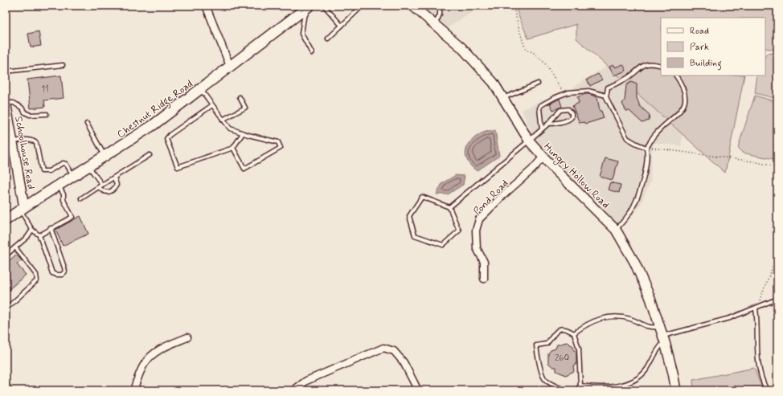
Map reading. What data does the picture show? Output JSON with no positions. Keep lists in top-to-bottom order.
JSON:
{
  "streets": {
    "main road": ["Chestnut Ridge Road"],
    "street": ["Schoolhouse Road", "Hungry Hollow Road", "Pond Road"]
  },
  "crossings": [
    ["Chestnut Ridge Road", "Schoolhouse Road"],
    ["Hungry Hollow Road", "Pond Road"]
  ],
  "house_numbers": ["11", "260"],
  "legend": ["Road", "Park", "Building"]
}
